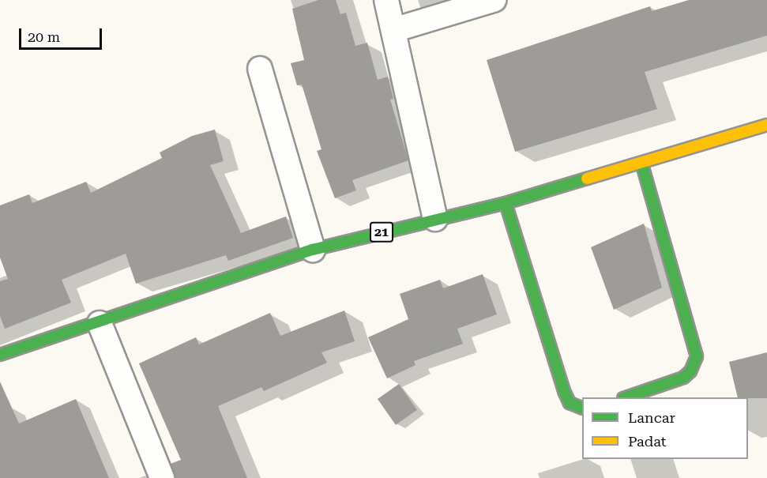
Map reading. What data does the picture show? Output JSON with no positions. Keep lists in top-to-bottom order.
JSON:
{
  "streets": {
    "main road": ["21"]
  },
  "legend": ["Lancar", "Padat"],
  "scale_bar": "20 m"
}
